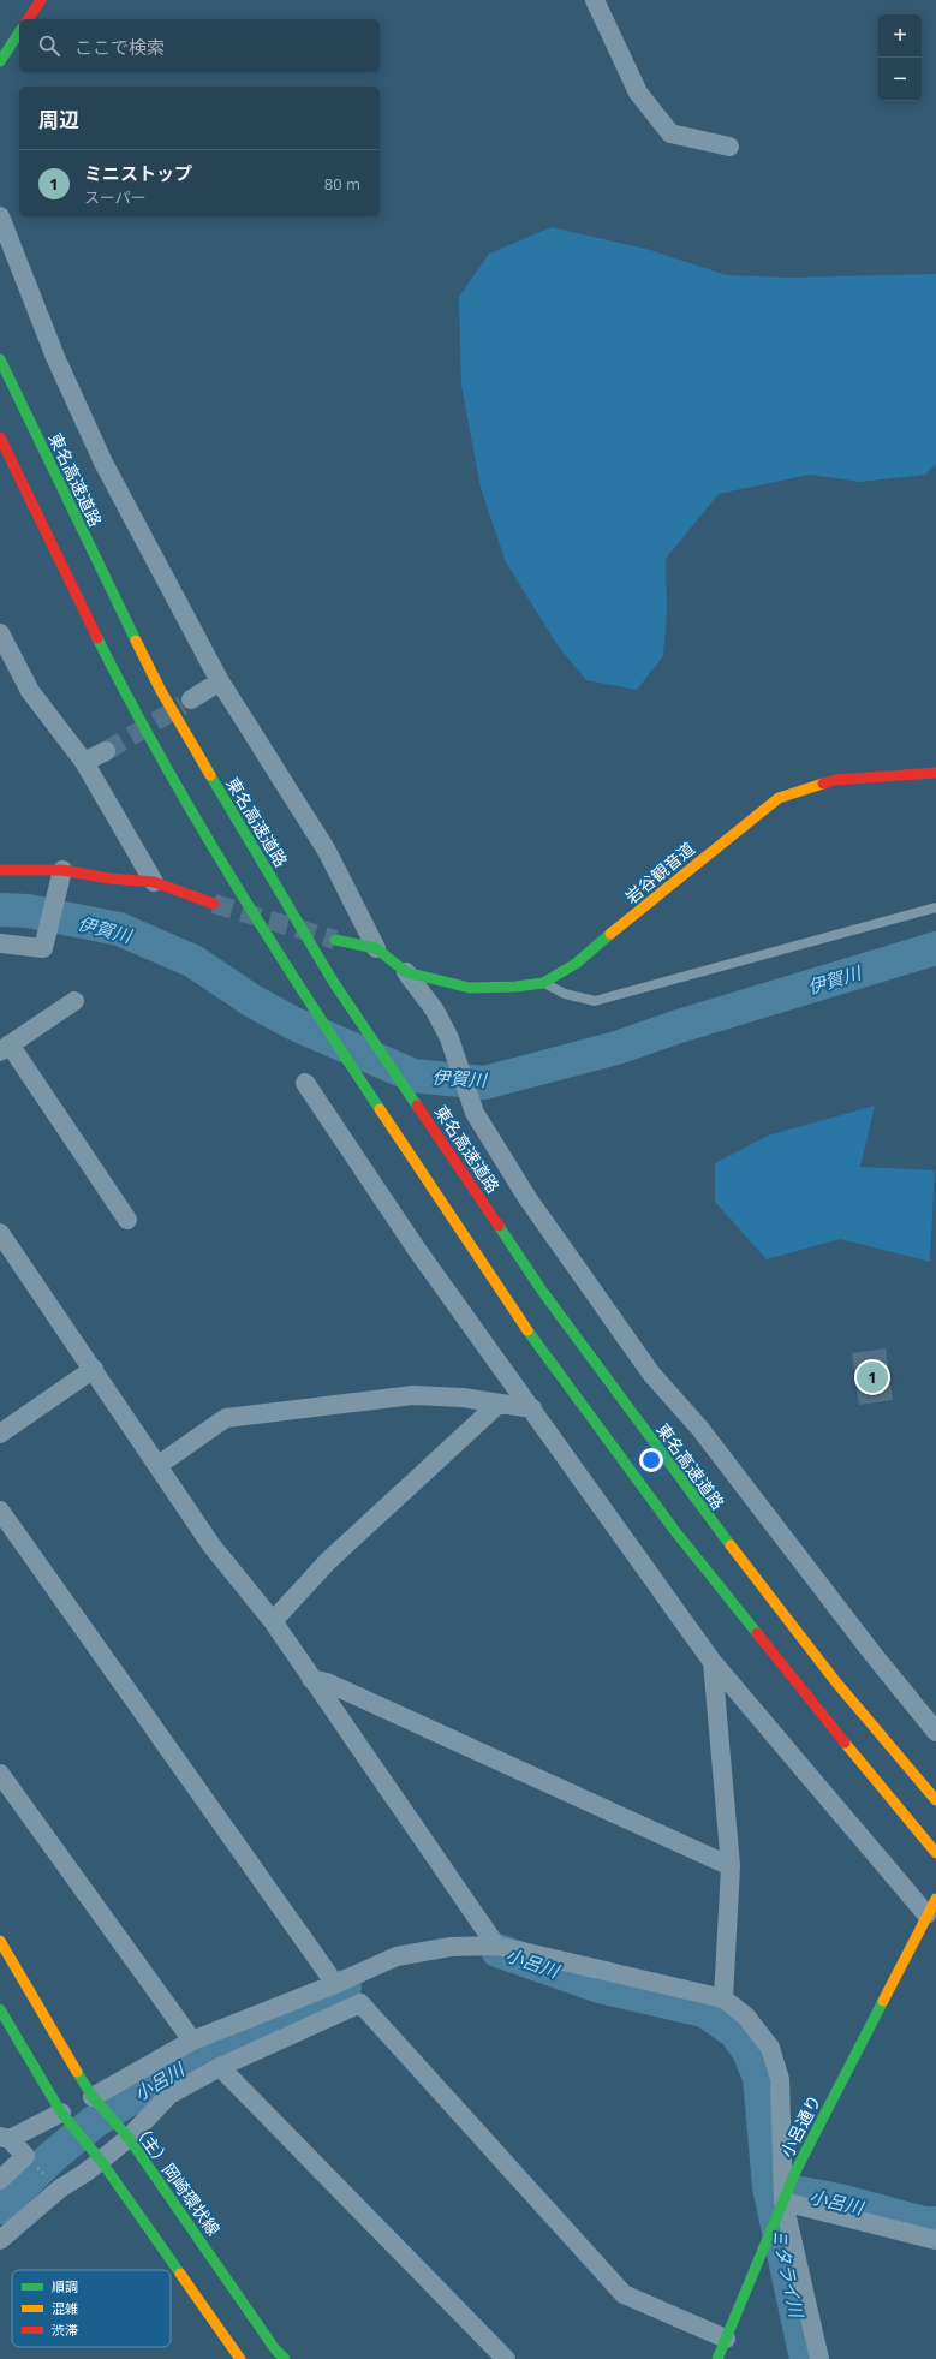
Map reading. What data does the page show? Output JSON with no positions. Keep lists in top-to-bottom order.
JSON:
{
  "streets": {
    "main road": [
      "東名高速道路",
      "岩谷観音道",
      "小呂通り",
      "（主）岡崎環状線"
    ]
  },
  "water": ["伊賀川", "小呂川", "ミタライ川"],
  "legend": ["順調", "混雑", "渋滞"],
  "page": {
    "map_buttons": ["+", "−"],
    "search": "ここで検索",
    "heading": "周辺",
    "list": [
      {
        "mark": "1",
        "name": "ミニストップ",
        "note": "スーパー",
        "value": "80 m"
      }
    ],
    "pins": "1"
  }
}
